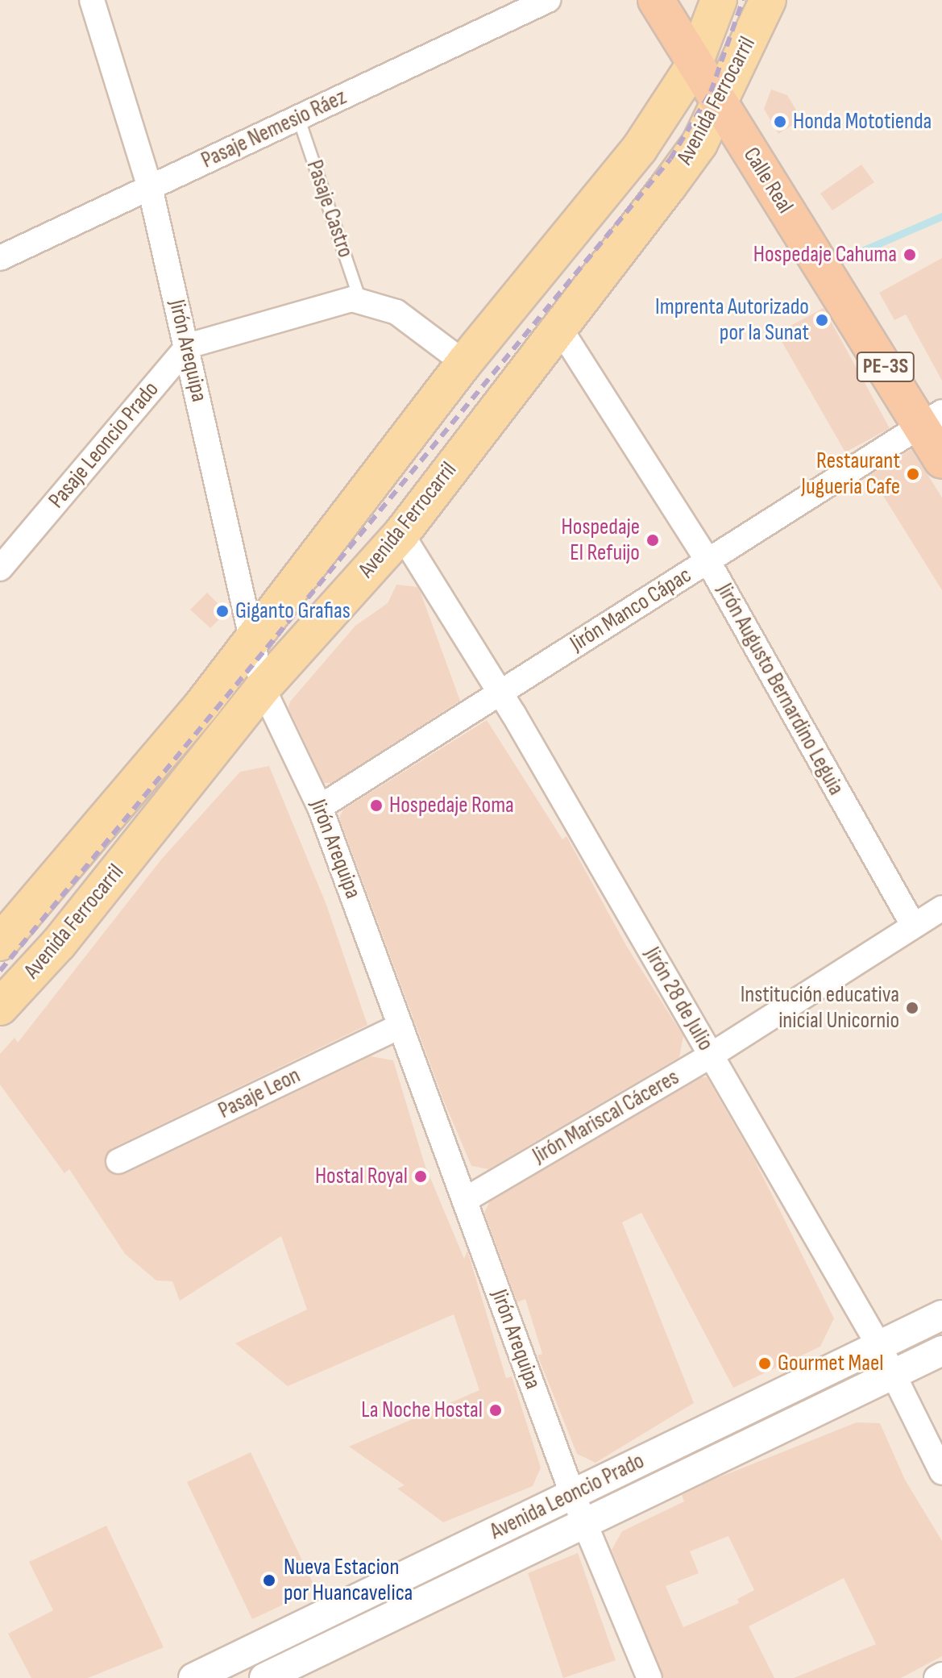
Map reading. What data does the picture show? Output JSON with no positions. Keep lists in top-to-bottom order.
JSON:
{
  "streets": {
    "highway": ["Calle Real", "PE-3S"],
    "main road": ["Avenida Ferrocarril"],
    "street": [
      "Pasaje Nemesio Ráez",
      "Jirón Arequipa",
      "Pasaje Leoncio Prado",
      "Jirón Manco Cápac",
      "Jirón Augusto Bernardino Leguia",
      "Jirón 28 de Julio",
      "Pasaje Leon",
      "Jirón Mariscal Cáceres",
      "Avenida Leoncio Prado"
    ],
    "lane": ["Pasaje Castro"]
  },
  "crossings": [
    ["Avenida Ferrocarril", "Calle Real"],
    ["Avenida Ferrocarril", "Jirón Arequipa"],
    ["Avenida Ferrocarril", "Jirón Augusto Bernardino Leguia"],
    ["Avenida Ferrocarril", "Jirón 28 de Julio"],
    ["Pasaje Nemesio Ráez", "Pasaje Castro"],
    ["Pasaje Nemesio Ráez", "Jirón Arequipa"],
    ["Calle Real", "Jirón Manco Cápac"],
    ["Jirón Arequipa", "Pasaje Leoncio Prado"],
    ["Jirón Arequipa", "Jirón Manco Cápac"],
    ["Jirón Arequipa", "Pasaje Leon"],
    ["Jirón Arequipa", "Jirón Mariscal Cáceres"],
    ["Jirón Arequipa", "Avenida Leoncio Prado"],
    ["Jirón Manco Cápac", "Jirón Augusto Bernardino Leguia"],
    ["Jirón Manco Cápac", "Jirón 28 de Julio"],
    ["Jirón Augusto Bernardino Leguia", "Jirón Mariscal Cáceres"],
    ["Jirón 28 de Julio", "Jirón Mariscal Cáceres"],
    ["Jirón 28 de Julio", "Avenida Leoncio Prado"]
  ],
  "places": [
    "Honda Mototienda",
    "Hospedaje Cahuma",
    "Imprenta Autorizado por la Sunat",
    "Restaurant Jugueria Cafe",
    "Hospedaje El Refuijo",
    "Giganto Grafias",
    "Hospedaje Roma",
    "Institución educativa inicial Unicornio",
    "Hostal Royal",
    "Gourmet Mael",
    "La Noche Hostal",
    "Nueva Estacion por Huancavelica"
  ]
}
